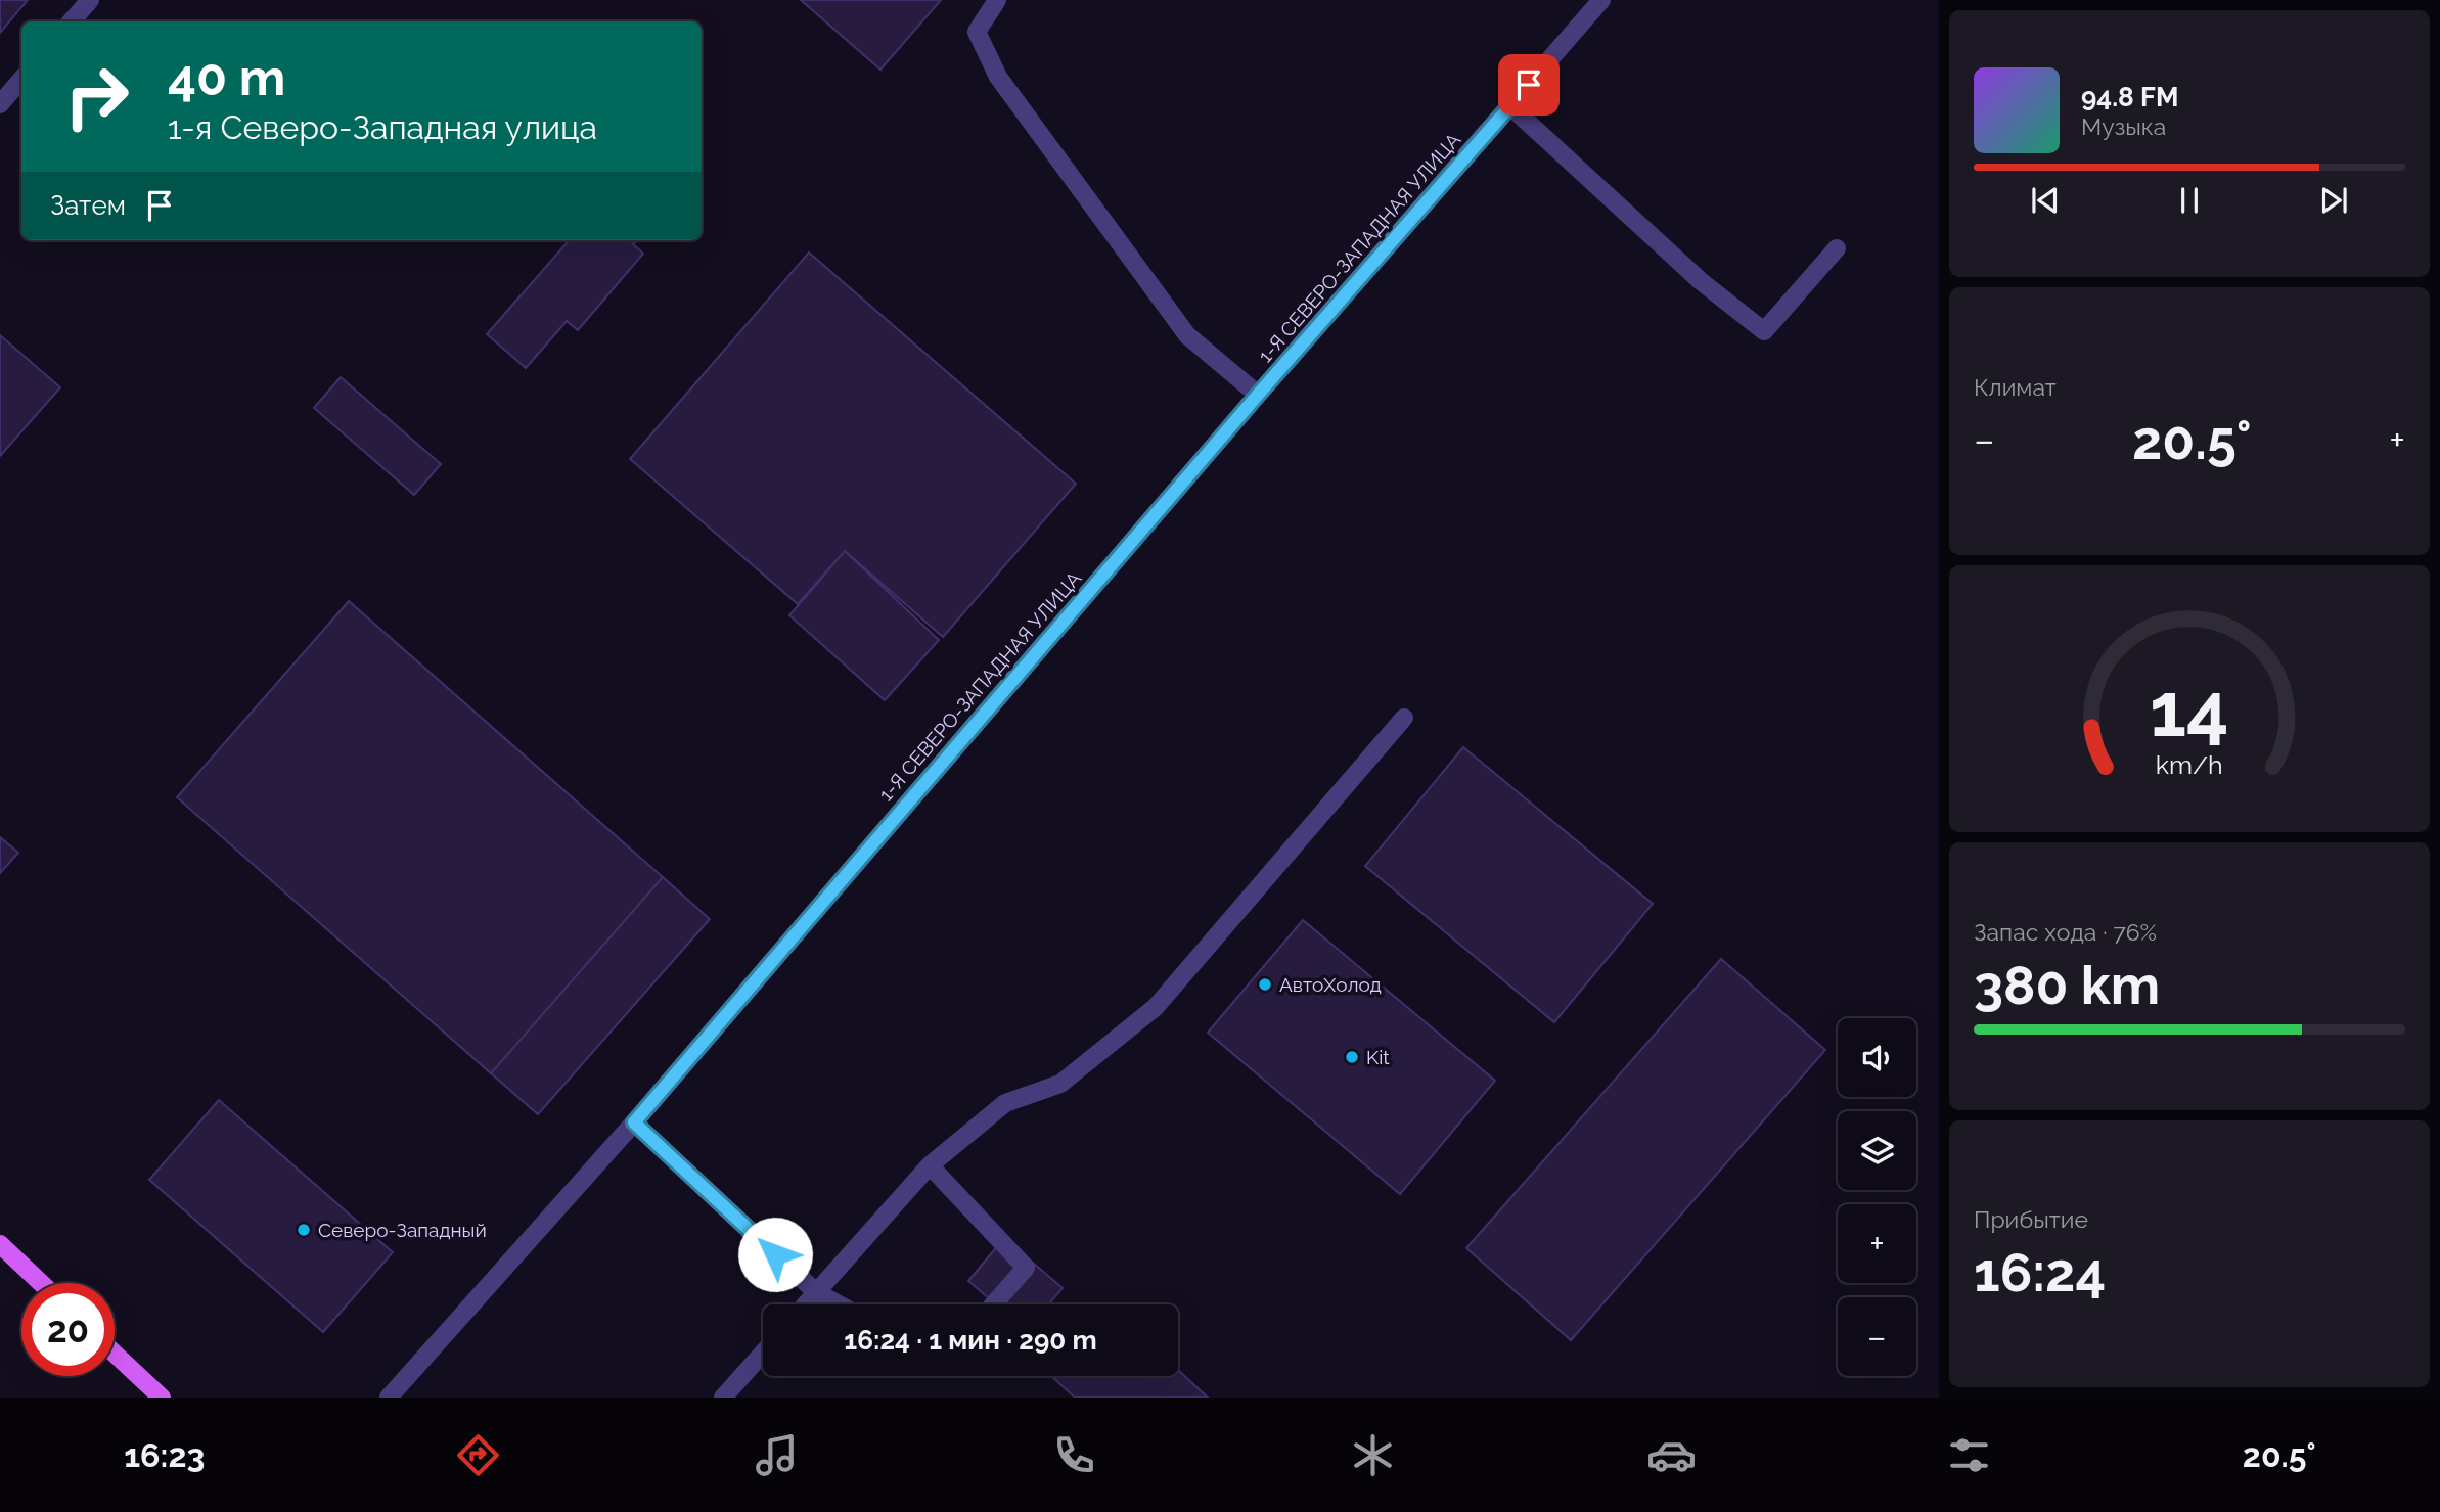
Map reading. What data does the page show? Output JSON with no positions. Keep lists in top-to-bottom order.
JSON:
{
  "streets": {
    "street": ["1-Я СЕВЕРО-ЗАПАДНАЯ УЛИЦА"]
  },
  "places": ["АвтоХолод", "Kit", "Северо-Западный"],
  "page": {
    "turn": ["40 m", "1-я Северо-Западная улица"],
    "song": ["94.8 FM", "Музыка"],
    "then": "Затем",
    "tile": [
      "Климат",
      ["Запас хода · 76%", "380 km"],
      ["Прибытие", "16:24"]
    ],
    "heat": ["−", "20.5°", "+"],
    "map_buttons": ["+", "−"],
    "limit": "20",
    "trip": "16:24 · 1 мин · 290 m",
    "tabs": ["16:23", "20.5°"],
    "gauge": ["14", "km/h"]
  }
}
